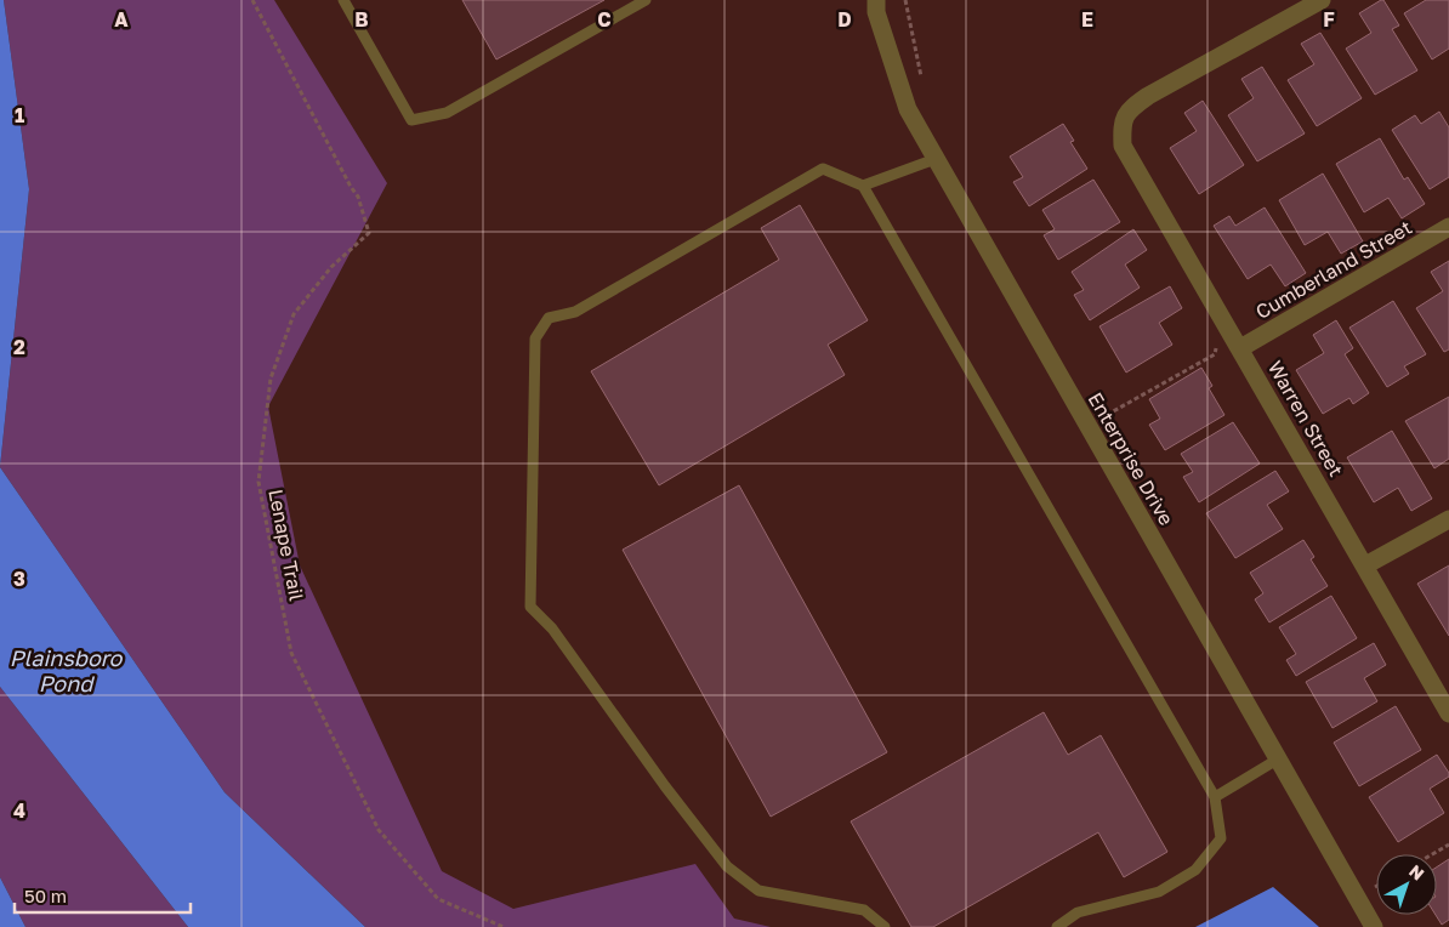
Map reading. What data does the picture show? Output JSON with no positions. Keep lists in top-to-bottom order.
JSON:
{
  "streets": {
    "street": ["Cumberland Street", "Warren Street", "Enterprise Drive"],
    "path": ["Lenape Trail"]
  },
  "crossings": [
    ["Cumberland Street", "Warren Street"]
  ],
  "water": ["Plainsboro Pond"],
  "scale_bar": "50 m",
  "north": "top right",
  "grid": {
    "columns": [
      "A",
      "B",
      "C",
      "D",
      "E",
      "F"
    ],
    "rows": [
      "1",
      "2",
      "3",
      "4"
    ]
  }
}
